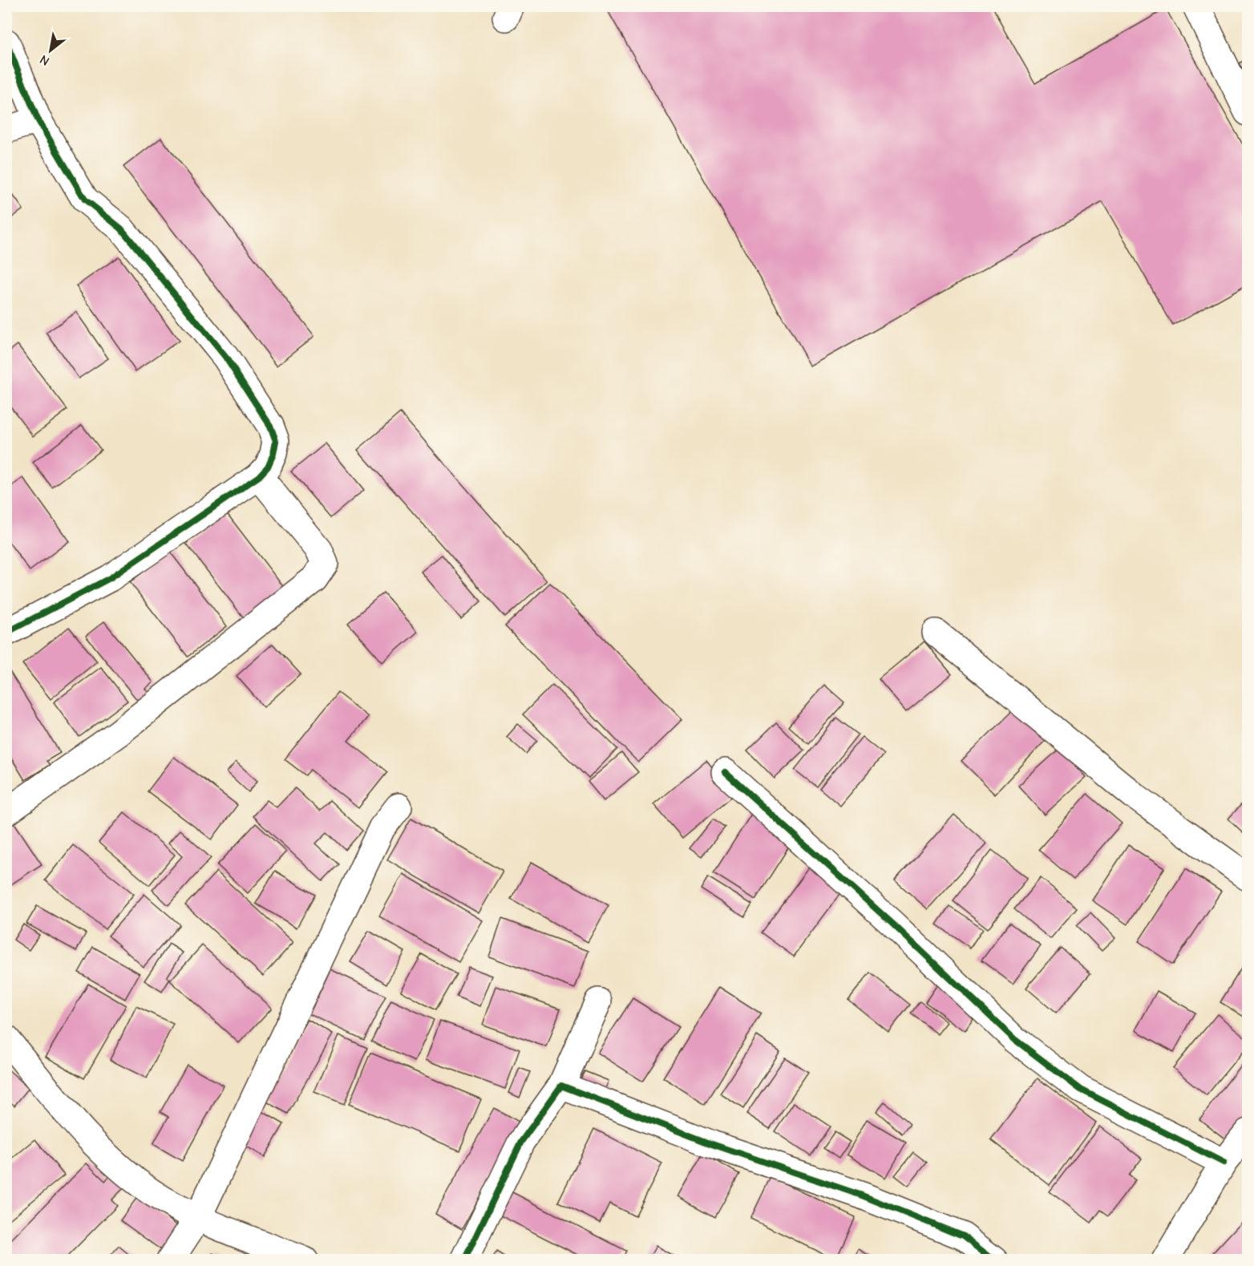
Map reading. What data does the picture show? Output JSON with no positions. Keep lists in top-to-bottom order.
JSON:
{
  "north": "bottom left"
}
